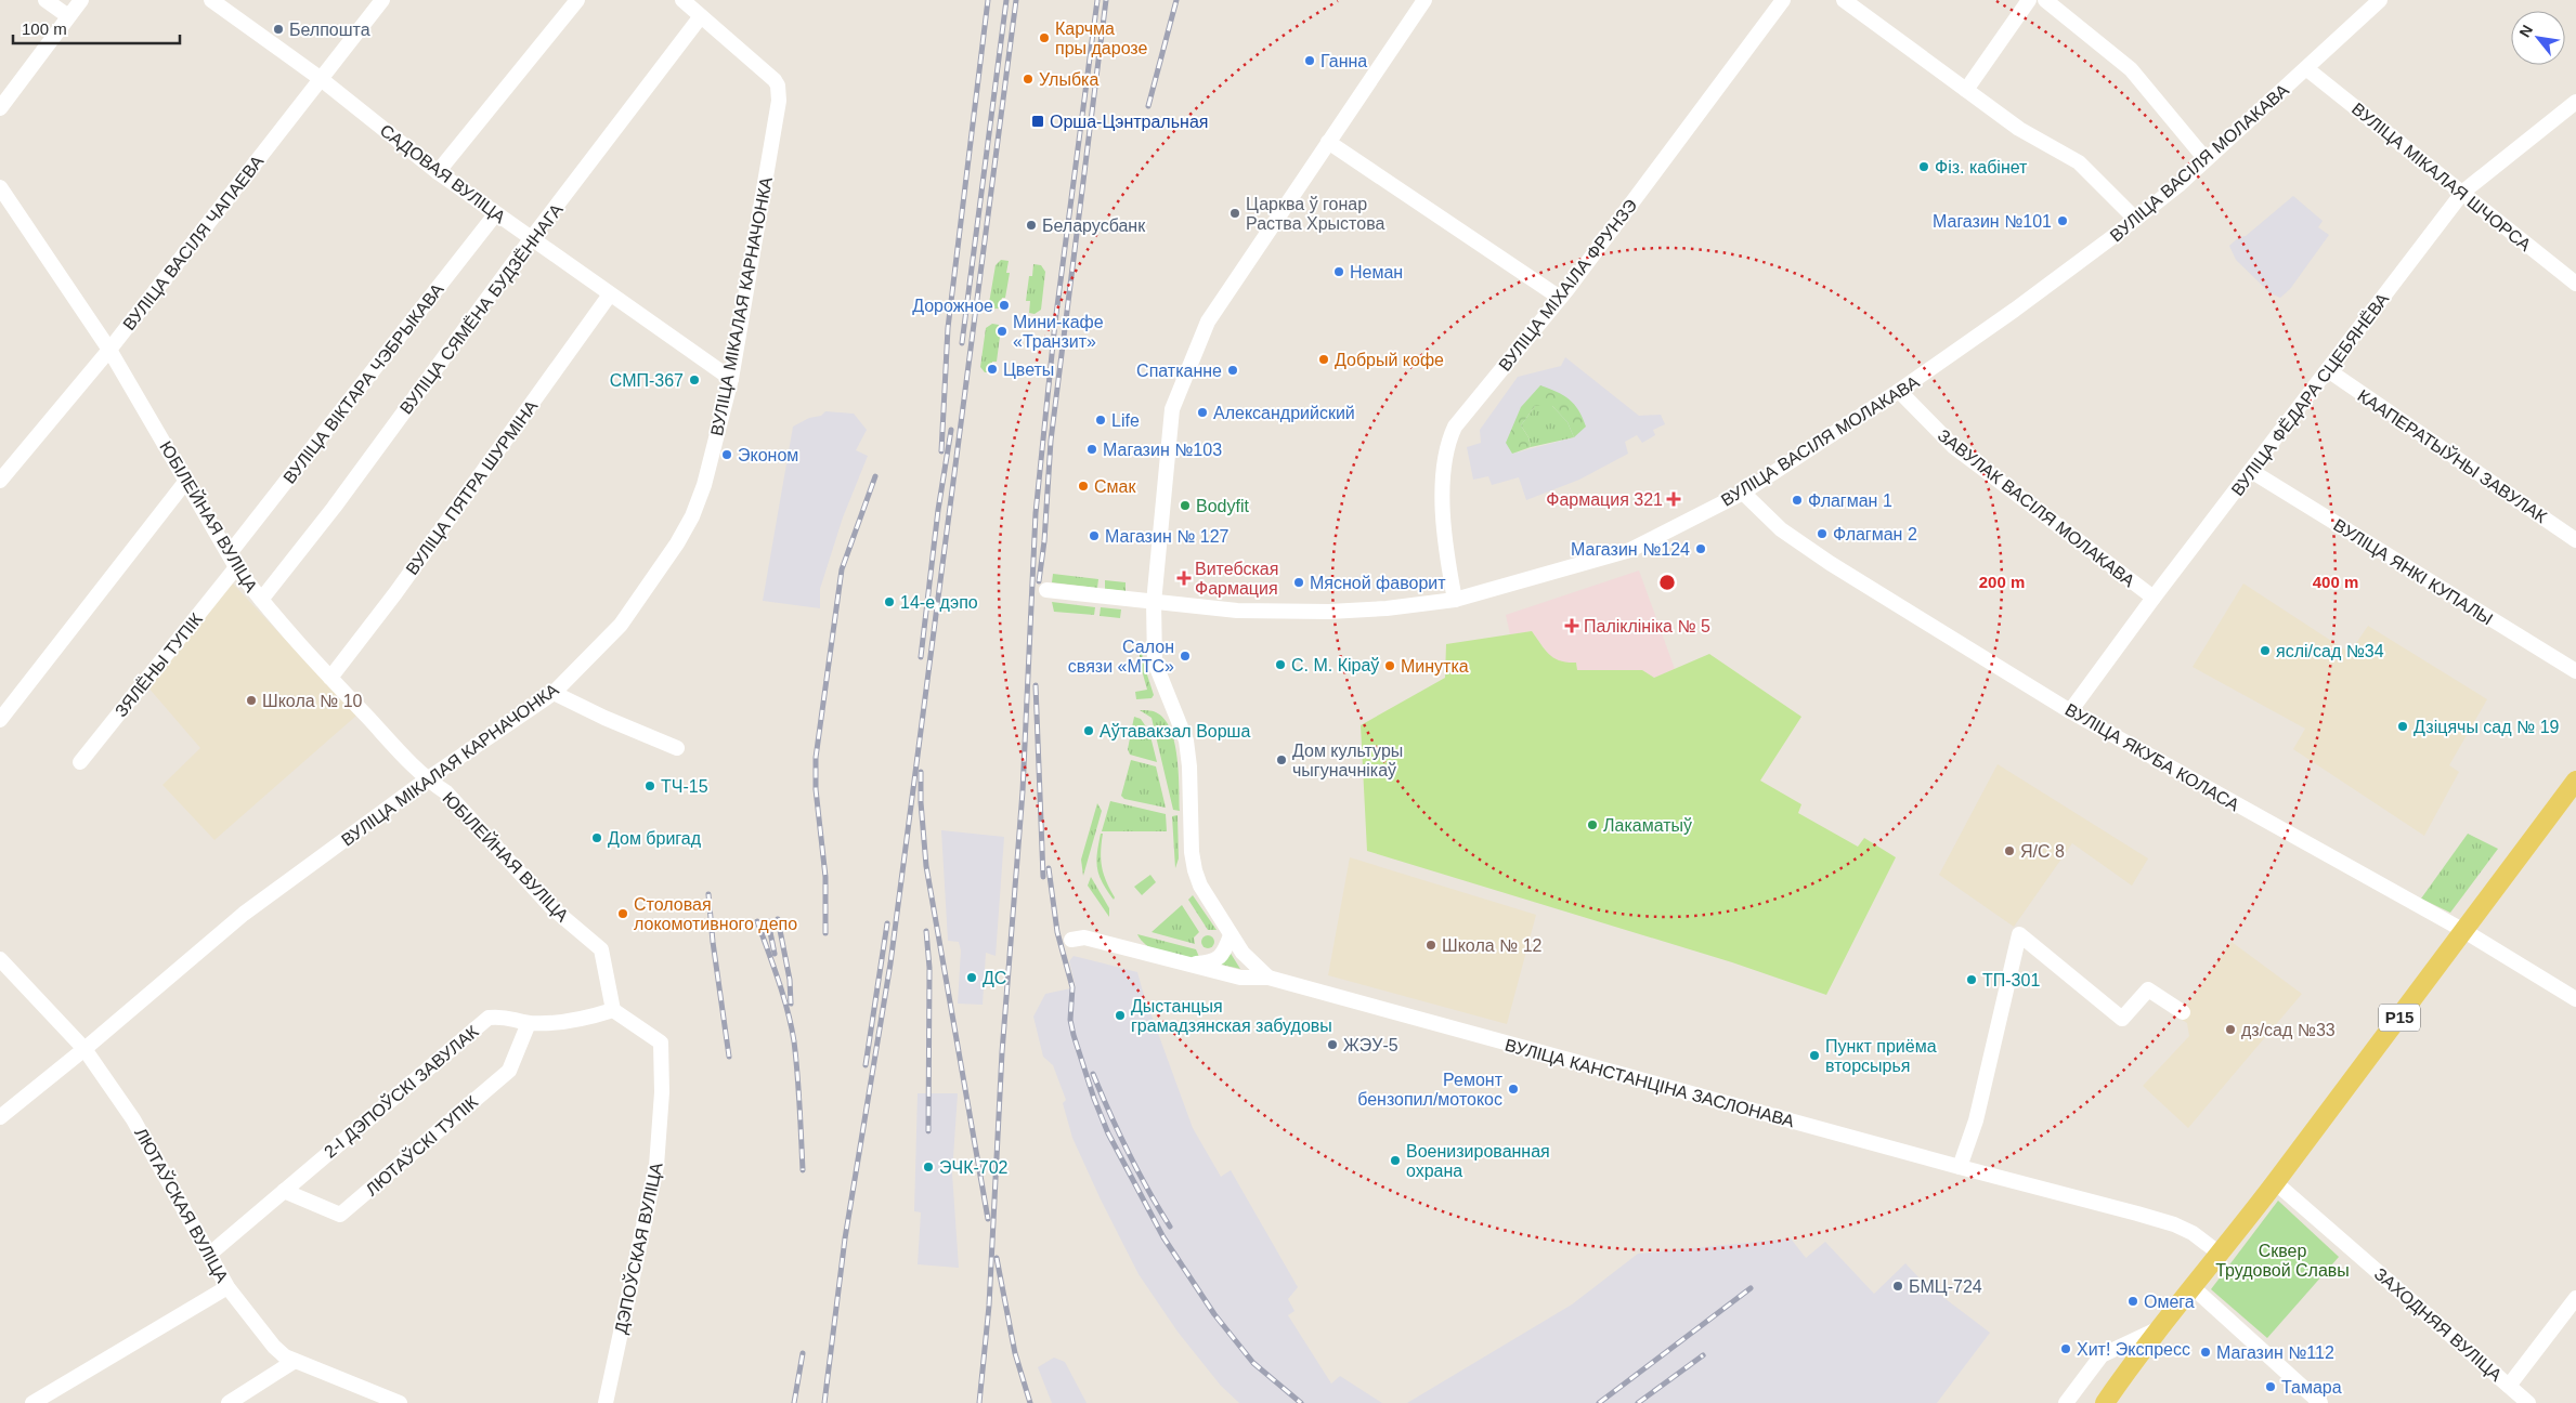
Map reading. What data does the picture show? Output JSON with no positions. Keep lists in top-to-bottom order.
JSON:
{
  "streets": {
    "main road": ["Р15"],
    "street": [
      "ВУЛІЦА ВАСІЛЯ МОЛАКАВА",
      "САДОВАЯ ВУЛІЦА",
      "ВУЛІЦА МІКАЛАЯ ШЧОРСА",
      "ВУЛІЦА ВАСІЛЯ ЧАПАЕВА",
      "ВУЛІЦА МІХАІЛА ФРУНЗЭ",
      "ВУЛІЦА МІКАЛАЯ КАРНАЧОНКА",
      "ВУЛІЦА СЯМЁНА БУДЗЁННАГА",
      "ВУЛІЦА ВІКТАРА ЧЭБРЫКАВА",
      "ВУЛІЦА ФЁДАРА СЦЕБЯНЁВА",
      "КААПЕРАТЫЎНЫ ЗАВУЛАК",
      "ВУЛІЦА ПЯТРА ШУРМІНА",
      "ЗАВУЛАК ВАСІЛЯ МОЛАКАВА",
      "ЮБІЛЕЙНАЯ ВУЛІЦА",
      "ВУЛІЦА ЯНКІ КУПАЛЫ",
      "ЗЯЛЁНЫ ТУПІК",
      "ВУЛІЦА ЯКУБА КОЛАСА",
      "ВУЛІЦА КАНСТАНЦІНА ЗАСЛОНАВА",
      "2-І ДЭПОЎСКІ ЗАВУЛАК",
      "ЛЮТАЎСКІ ТУПІК",
      "ЛЮТАЎСКАЯ ВУЛІЦА",
      "ДЭПОЎСКАЯ ВУЛІЦА",
      "ЗАХОДНЯЯ ВУЛІЦА"
    ]
  },
  "crossings": [
    ["ВУЛІЦА ВАСІЛЯ МОЛАКАВА", "ВУЛІЦА МІКАЛАЯ ШЧОРСА"],
    ["ВУЛІЦА ВАСІЛЯ МОЛАКАВА", "ВУЛІЦА МІХАІЛА ФРУНЗЭ"],
    ["ВУЛІЦА ВАСІЛЯ МОЛАКАВА", "ЗАВУЛАК ВАСІЛЯ МОЛАКАВА"],
    ["ВУЛІЦА ВАСІЛЯ МОЛАКАВА", "ВУЛІЦА ЯКУБА КОЛАСА"],
    ["САДОВАЯ ВУЛІЦА", "ВУЛІЦА ВАСІЛЯ ЧАПАЕВА"],
    ["САДОВАЯ ВУЛІЦА", "ВУЛІЦА МІКАЛАЯ КАРНАЧОНКА"],
    ["САДОВАЯ ВУЛІЦА", "ВУЛІЦА СЯМЁНА БУДЗЁННАГА"],
    ["САДОВАЯ ВУЛІЦА", "ВУЛІЦА ВІКТАРА ЧЭБРЫКАВА"],
    ["САДОВАЯ ВУЛІЦА", "ВУЛІЦА ПЯТРА ШУРМІНА"],
    ["ВУЛІЦА МІКАЛАЯ ШЧОРСА", "ВУЛІЦА ФЁДАРА СЦЕБЯНЁВА"],
    ["ВУЛІЦА ВАСІЛЯ ЧАПАЕВА", "ЮБІЛЕЙНАЯ ВУЛІЦА"],
    ["ВУЛІЦА МІКАЛАЯ КАРНАЧОНКА", "ВУЛІЦА СЯМЁНА БУДЗЁННАГА"],
    ["ВУЛІЦА МІКАЛАЯ КАРНАЧОНКА", "ЮБІЛЕЙНАЯ ВУЛІЦА"],
    ["ВУЛІЦА МІКАЛАЯ КАРНАЧОНКА", "ЛЮТАЎСКАЯ ВУЛІЦА"],
    ["ВУЛІЦА СЯМЁНА БУДЗЁННАГА", "ЮБІЛЕЙНАЯ ВУЛІЦА"],
    ["ВУЛІЦА ВІКТАРА ЧЭБРЫКАВА", "ЮБІЛЕЙНАЯ ВУЛІЦА"],
    ["ВУЛІЦА ВІКТАРА ЧЭБРЫКАВА", "ЗЯЛЁНЫ ТУПІК"],
    ["ВУЛІЦА ФЁДАРА СЦЕБЯНЁВА", "КААПЕРАТЫЎНЫ ЗАВУЛАК"],
    ["ВУЛІЦА ФЁДАРА СЦЕБЯНЁВА", "ЗАВУЛАК ВАСІЛЯ МОЛАКАВА"],
    ["ВУЛІЦА ФЁДАРА СЦЕБЯНЁВА", "ВУЛІЦА ЯНКІ КУПАЛЫ"],
    ["ВУЛІЦА ФЁДАРА СЦЕБЯНЁВА", "ВУЛІЦА ЯКУБА КОЛАСА"],
    ["ВУЛІЦА ПЯТРА ШУРМІНА", "ЮБІЛЕЙНАЯ ВУЛІЦА"],
    ["ЮБІЛЕЙНАЯ ВУЛІЦА", "ЗЯЛЁНЫ ТУПІК"],
    ["ЮБІЛЕЙНАЯ ВУЛІЦА", "2-І ДЭПОЎСКІ ЗАВУЛАК"],
    ["ЮБІЛЕЙНАЯ ВУЛІЦА", "ДЭПОЎСКАЯ ВУЛІЦА"],
    ["ВУЛІЦА ЯКУБА КОЛАСА", "Р15"],
    ["Р15", "ВУЛІЦА КАНСТАНЦІНА ЗАСЛОНАВА"],
    ["Р15", "ЗАХОДНЯЯ ВУЛІЦА"],
    ["2-І ДЭПОЎСКІ ЗАВУЛАК", "ЛЮТАЎСКІ ТУПІК"],
    ["2-І ДЭПОЎСКІ ЗАВУЛАК", "ЛЮТАЎСКАЯ ВУЛІЦА"],
    ["2-І ДЭПОЎСКІ ЗАВУЛАК", "ДЭПОЎСКАЯ ВУЛІЦА"]
  ],
  "parks": ["Сквер Трудовой Славы"],
  "places": {
    "other": [
      "Белпошта",
      "Карчма пры дарозе",
      "Ганна",
      "Улыбка",
      "Фіз. кабінет",
      "Царква ў гонар Раства Хрыстова",
      "Магазин №101",
      "Беларусбанк",
      "Неман",
      "Дорожное",
      "Мини-кафе «Транзит»",
      "Добрый кофе",
      "Цветы",
      "Спатканне",
      "СМП-367",
      "Александрийский",
      "Life",
      "Магазин №103",
      "Эконом",
      "Смак",
      "Флагман 1",
      "Bodyfit",
      "Флагман 2",
      "Магазин № 127",
      "Магазин №124",
      "Мясной фаворит",
      "14-е дэпо",
      "яслі/сад №34",
      "Салон связи «МТС»",
      "С. М. Кіраў",
      "Минутка",
      "Школа № 10",
      "Дзіцячы сад № 19",
      "Аўтавакзал Ворша",
      "Дом культуры чыгуначнікаў",
      "ТЧ-15",
      "Лакаматыў",
      "Дом бригад",
      "Я/С 8",
      "Столовая локомотивного депо",
      "Школа № 12",
      "ДС",
      "ТП-301",
      "Дыстанцыя грамадзянская забудовы",
      "дз/сад №33",
      "ЖЭУ-5",
      "Пункт приёма вторсырья",
      "Ремонт бензопил/мотокос",
      "Военизированная охрана",
      "ЭЧК-702",
      "БМЦ-724",
      "Омега",
      "Хит! Экспресс",
      "Магазин №112",
      "Тамара"
    ],
    "transit": ["Орша-Цэнтральная"],
    "health": ["Фармация 321", "Витебская Фармация", "Паліклініка № 5"]
  },
  "scale_bar": "100 m",
  "north": "top left",
  "rings": ["200 m", "400 m"]
}
